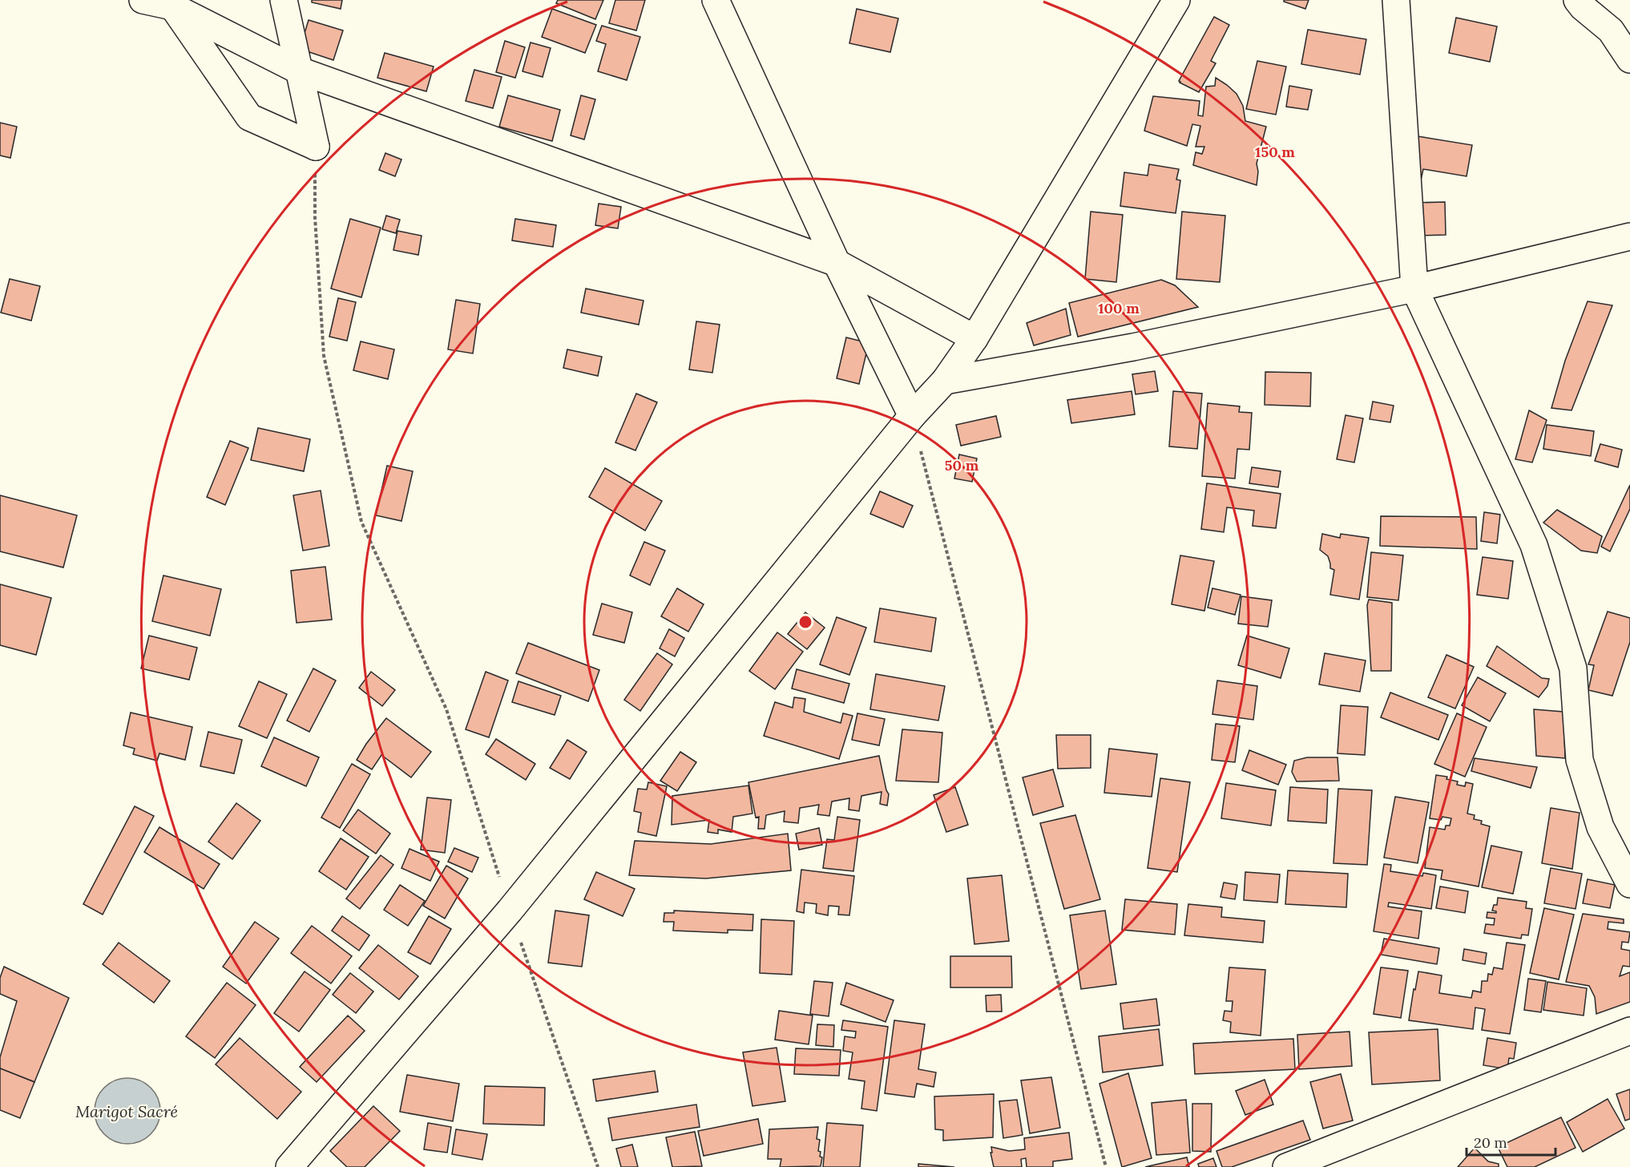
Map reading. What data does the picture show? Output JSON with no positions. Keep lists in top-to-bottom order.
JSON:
{
  "water": ["Marigot Sacré"],
  "scale_bar": "20 m",
  "rings": ["150 m", "100 m", "50 m"]
}
